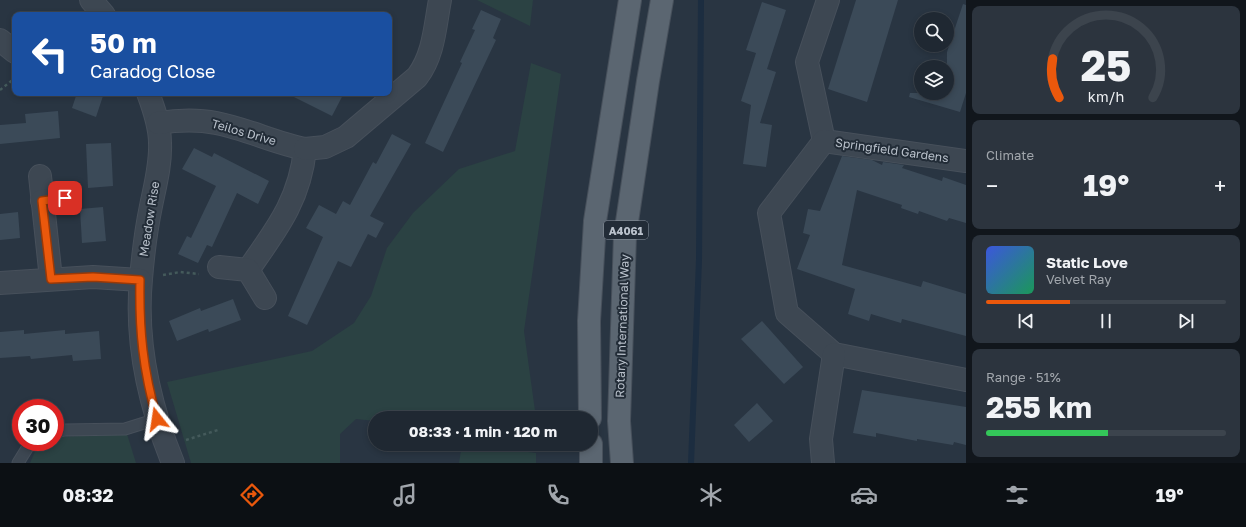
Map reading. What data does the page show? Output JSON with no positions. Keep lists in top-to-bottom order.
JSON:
{
  "streets": {
    "main road": ["A4061", "Rotary International Way"],
    "street": ["Teilos Drive", "Springfield Gardens", "Meadow Rise"]
  },
  "crossings": [
    ["Teilos Drive", "Meadow Rise"]
  ],
  "page": {
    "turn": ["50 m", "Caradog Close"],
    "tile": [
      "Climate",
      ["Range · 51%", "255 km"]
    ],
    "heat": ["−", "19°", "+"],
    "song": ["Static Love", "Velvet Ray"],
    "limit": "30",
    "trip": "08:33 · 1 min · 120 m",
    "tabs": ["08:32", "19°"],
    "gauge": ["25", "km/h"]
  }
}
